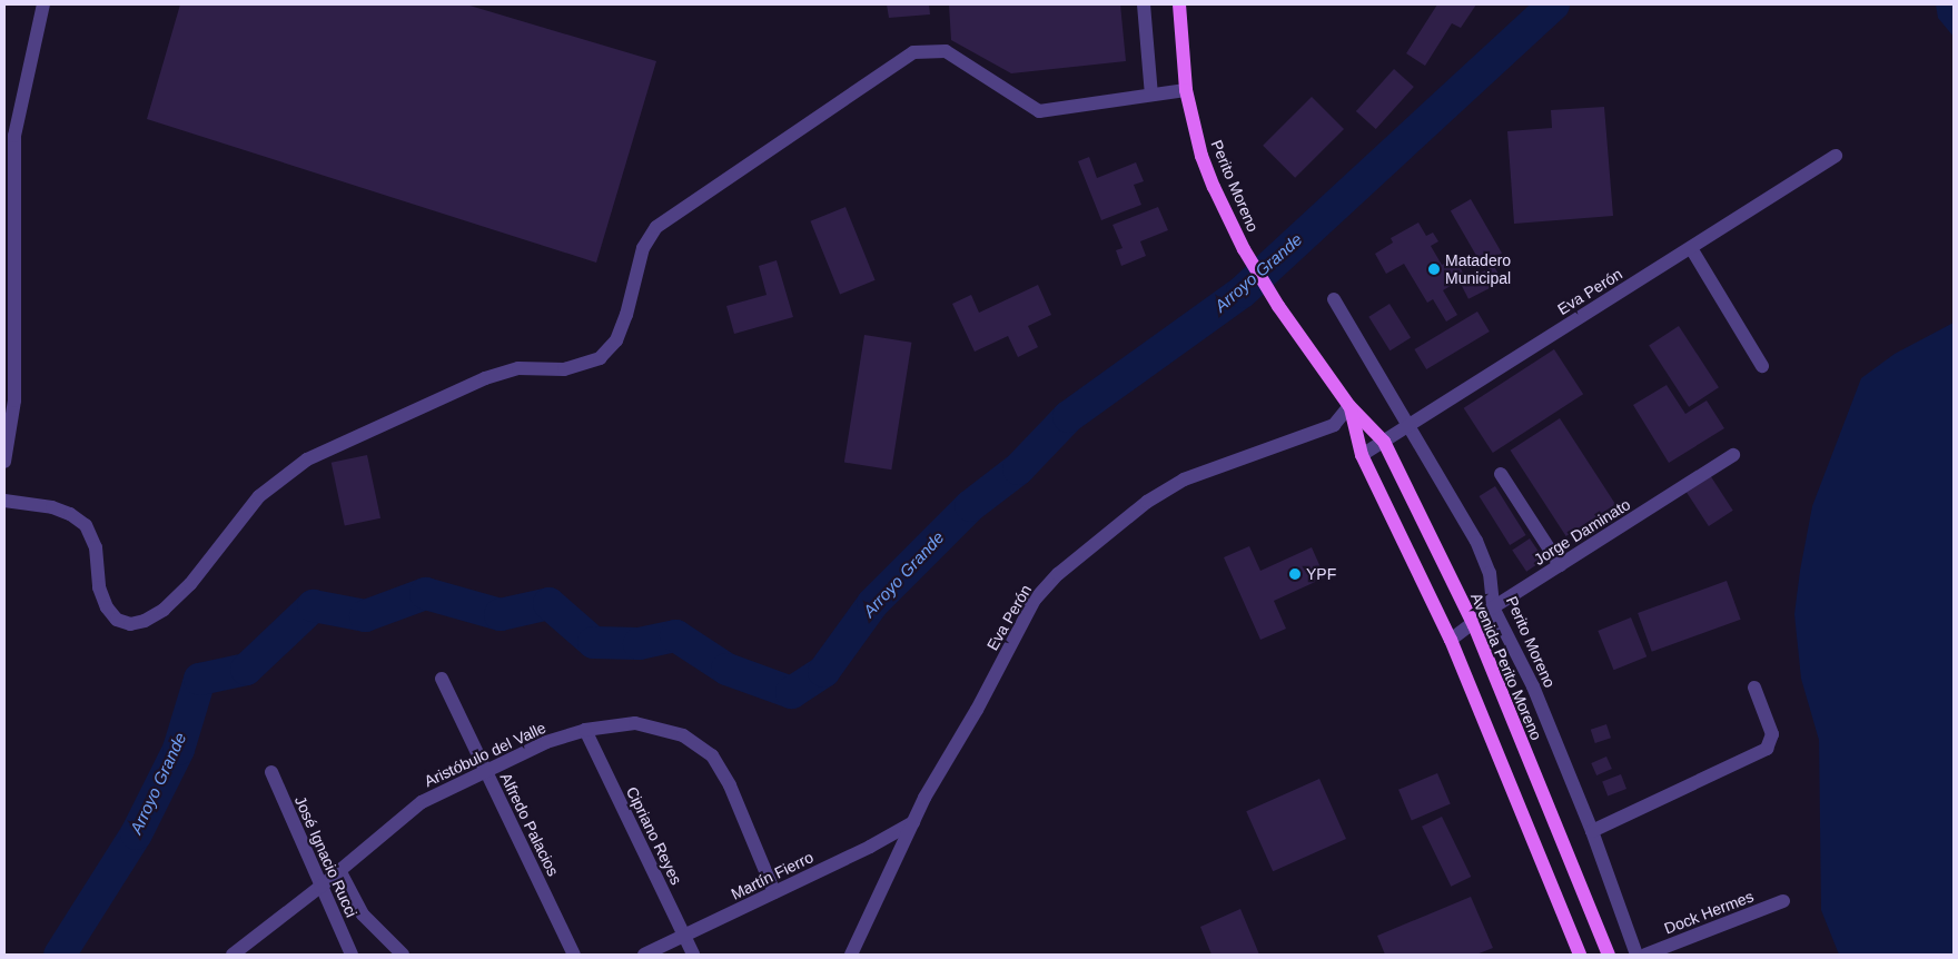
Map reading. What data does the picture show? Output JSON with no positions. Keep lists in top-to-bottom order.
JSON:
{
  "streets": {
    "main road": ["Perito Moreno", "Avenida Perito Moreno"],
    "street": [
      "Eva Perón",
      "Jorge Daminato",
      "Aristóbulo del Valle",
      "Alfredo Palacios",
      "Cipriano Reyes",
      "José Ignacio Rucci",
      "Martín Fierro",
      "Dock Hermes"
    ]
  },
  "crossings": [
    ["Perito Moreno", "Eva Perón"],
    ["Perito Moreno", "Jorge Daminato"],
    ["Perito Moreno", "Avenida Perito Moreno"],
    ["Eva Perón", "Avenida Perito Moreno"],
    ["Eva Perón", "Martín Fierro"],
    ["Jorge Daminato", "Avenida Perito Moreno"],
    ["Aristóbulo del Valle", "Alfredo Palacios"],
    ["Aristóbulo del Valle", "Cipriano Reyes"],
    ["Aristóbulo del Valle", "José Ignacio Rucci"],
    ["Aristóbulo del Valle", "Martín Fierro"],
    ["Cipriano Reyes", "Martín Fierro"]
  ],
  "water": ["Arroyo Grande"],
  "places": ["Matadero Municipal", "YPF"]
}
